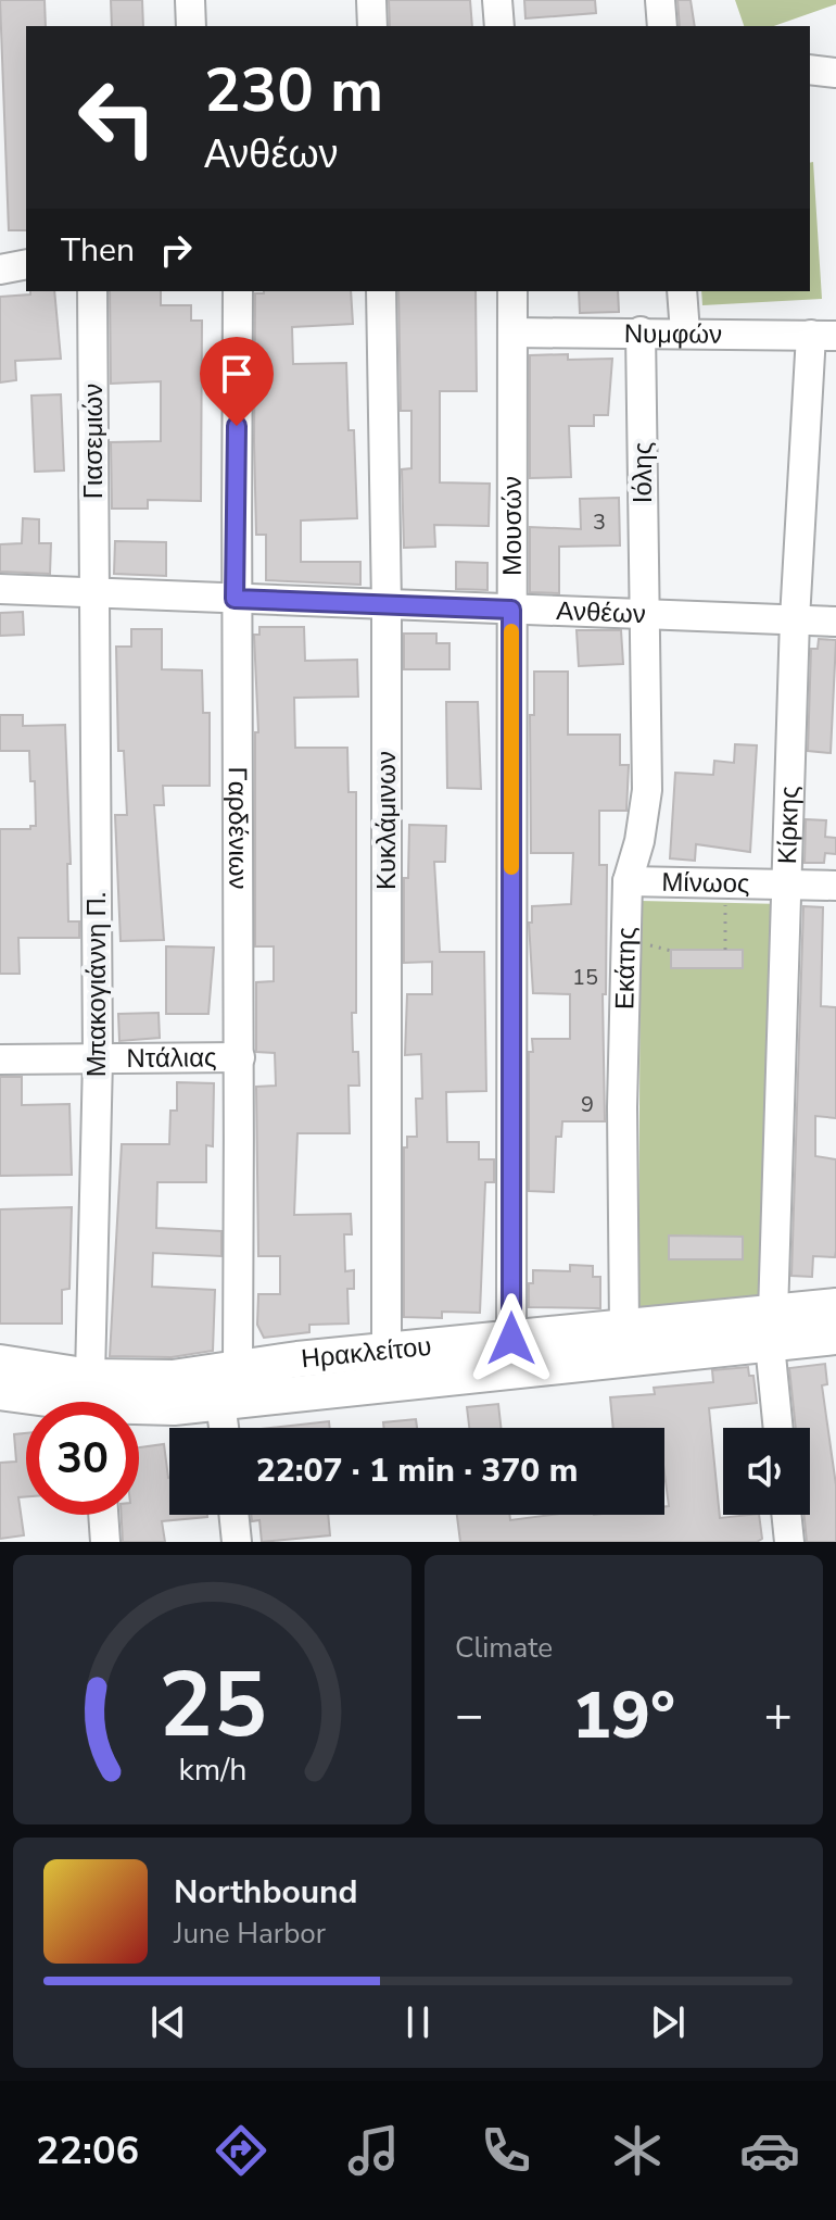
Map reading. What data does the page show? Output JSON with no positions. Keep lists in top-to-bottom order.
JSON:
{
  "streets": {
    "main road": ["Ηρακλείτου"],
    "street": [
      "Νυμφών",
      "Γιασεμιών",
      "Ιόλης",
      "Μουσών",
      "Ανθέων",
      "Κυκλάμινων",
      "Κίρκης",
      "Γαρδένιων",
      "Μίνωος",
      "Εκάτης",
      "Μπακογιάννη Π.",
      "Ντάλιας"
    ]
  },
  "crossings": [
    ["Νυμφών", "Ιόλης"],
    ["Νυμφών", "Μουσών"],
    ["Νυμφών", "Κίρκης"],
    ["Γιασεμιών", "Ανθέων"],
    ["Γιασεμιών", "Μπακογιάννη Π."],
    ["Ιόλης", "Ανθέων"],
    ["Ιόλης", "Εκάτης"],
    ["Μουσών", "Ανθέων"],
    ["Μουσών", "Ηρακλείτου"],
    ["Ανθέων", "Κυκλάμινων"],
    ["Ανθέων", "Κίρκης"],
    ["Ανθέων", "Γαρδένιων"],
    ["Ανθέων", "Εκάτης"],
    ["Ανθέων", "Μπακογιάννη Π."],
    ["Κυκλάμινων", "Ηρακλείτου"],
    ["Κίρκης", "Μίνωος"],
    ["Κίρκης", "Ηρακλείτου"],
    ["Γαρδένιων", "Ντάλιας"],
    ["Γαρδένιων", "Ηρακλείτου"],
    ["Μίνωος", "Εκάτης"],
    ["Εκάτης", "Ηρακλείτου"],
    ["Μπακογιάννη Π.", "Ντάλιας"],
    ["Μπακογιάννη Π.", "Ηρακλείτου"]
  ],
  "house_numbers": ["3", "15", "9"],
  "page": {
    "turn": ["230 m", "Ανθέων"],
    "then": "Then",
    "limit": "30",
    "trip": "22:07 · 1 min · 370 m",
    "tile": "Climate",
    "heat": ["−", "19°", "+"],
    "song": ["Northbound", "June Harbor"],
    "tabs": "22:06",
    "gauge": ["25", "km/h"]
  }
}
